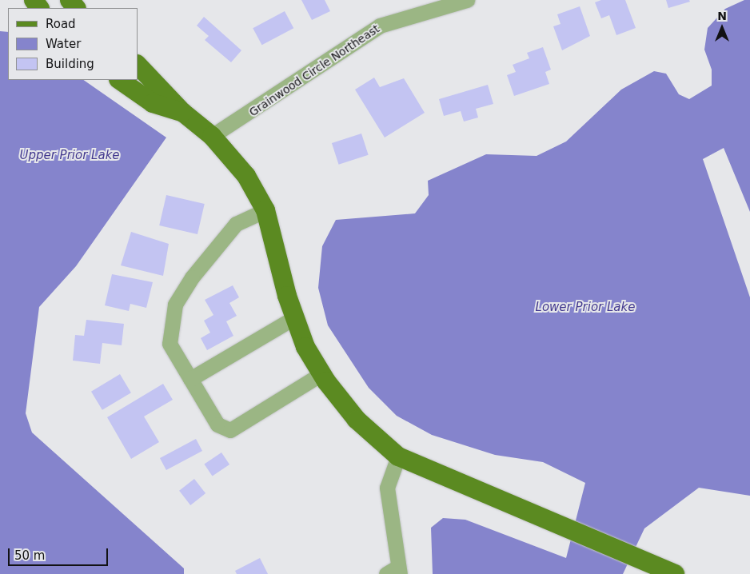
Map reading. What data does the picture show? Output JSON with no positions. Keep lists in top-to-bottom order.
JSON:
{
  "streets": {
    "street": ["Grainwood Circle Northeast"]
  },
  "water": ["Upper Prior Lake", "Lower Prior Lake"],
  "legend": ["Road", "Water", "Building"],
  "scale_bar": "50 m",
  "north": "top"
}
